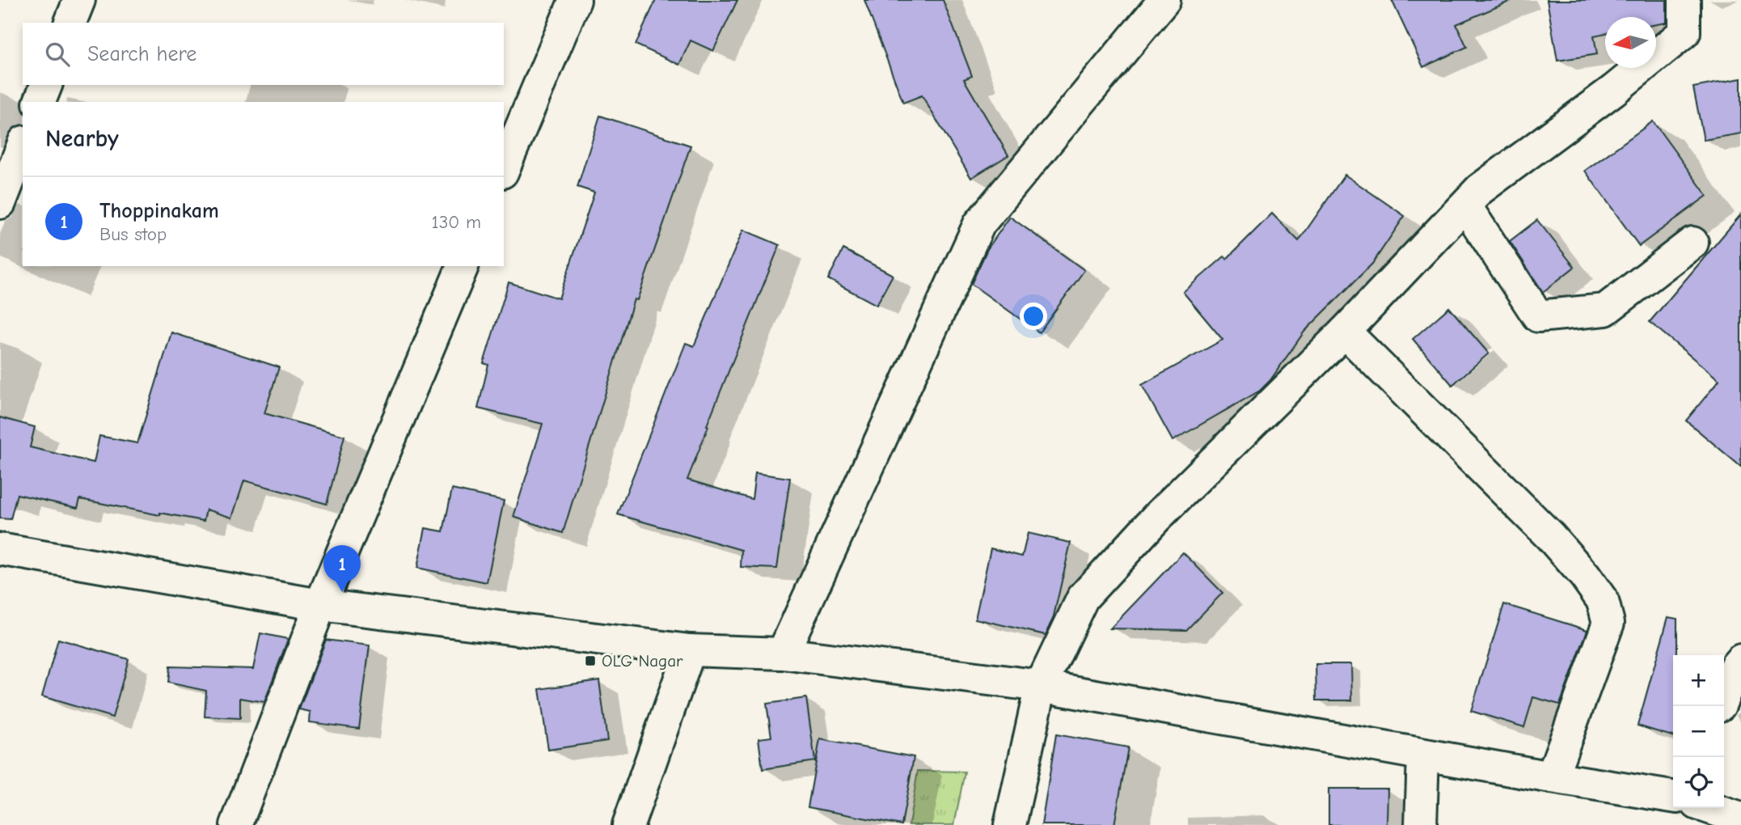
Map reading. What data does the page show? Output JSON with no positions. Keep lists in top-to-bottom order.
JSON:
{
  "places": {
    "transit": ["OLG Nagar"]
  },
  "north": "left",
  "page": {
    "search": "Search here",
    "heading": "Nearby",
    "list": [
      {
        "mark": "1",
        "name": "Thoppinakam",
        "note": "Bus stop",
        "value": "130 m"
      }
    ],
    "pins": "1",
    "map_buttons": ["+", "−"]
  }
}
